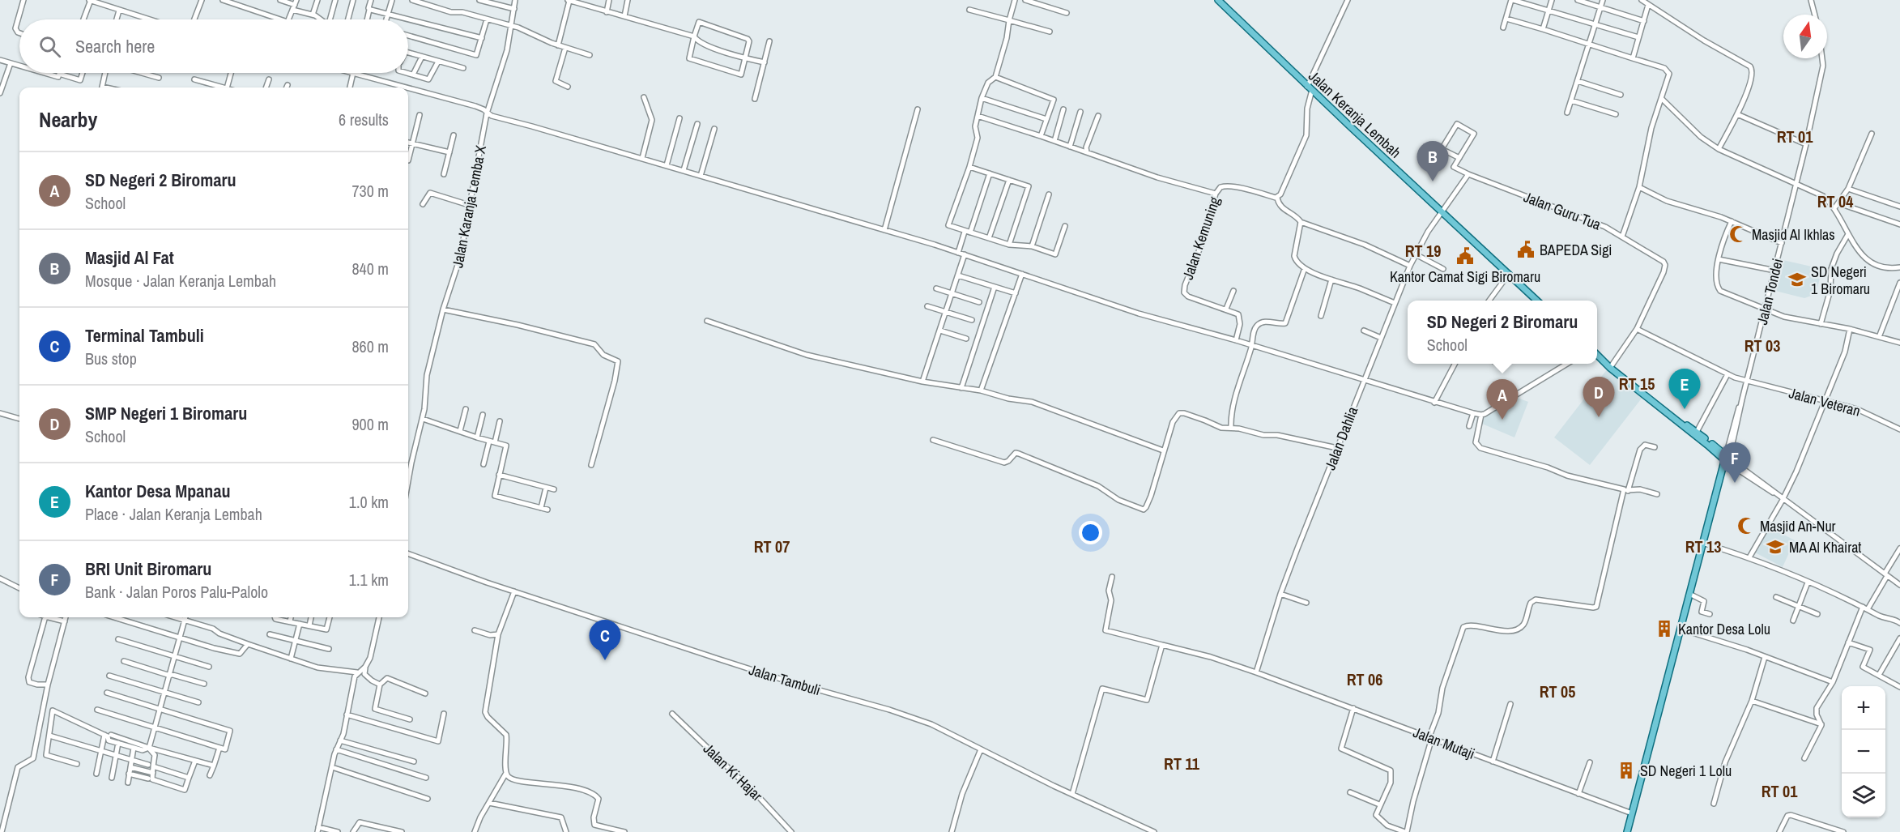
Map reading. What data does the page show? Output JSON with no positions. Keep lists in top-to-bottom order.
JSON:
{
  "streets": {
    "main road": ["Jalan Keranja Lembah"],
    "street": [
      "Jalan Karanja Lemba X",
      "Jalan Guru Tua",
      "Jalan Kemuning",
      "Jalan Tondei",
      "Jalan Veteran",
      "Jalan Dahlia",
      "Jalan Tambuli",
      "Jalan Mutaji",
      "Jalan Ki Hajar"
    ]
  },
  "crossings": [
    ["Jalan Keranja Lembah", "Jalan Dahlia"],
    ["Jalan Guru Tua", "Jalan Veteran"],
    ["Jalan Tondei", "Jalan Veteran"],
    ["Jalan Dahlia", "Jalan Mutaji"]
  ],
  "districts": [
    "RT 01",
    "RT 04",
    "RT 19",
    "RT 03",
    "RT 15",
    "RT 07",
    "RT 13",
    "RT 06",
    "RT 05",
    "RT 11",
    "RT 01"
  ],
  "places": {
    "mosque": ["Masjid Al Ikhlas", "Masjid An-Nur"],
    "public building": ["BAPEDA Sigi", "Kantor Camat Sigi Biromaru"],
    "school or university": ["SD Negeri 1 Biromaru", "MA Al Khairat"],
    "building": ["Kantor Desa Lolu", "SD Negeri 1 Lolu"]
  },
  "north": "top",
  "page": {
    "search": "Search here",
    "heading": ["Nearby", "6 results"],
    "pins": [
      "B",
      "E",
      "D",
      "A",
      "F",
      "C"
    ],
    "list": [
      {
        "mark": "A",
        "name": "SD Negeri 2 Biromaru",
        "note": "School",
        "value": "730 m"
      },
      {
        "mark": "B",
        "name": "Masjid Al Fat",
        "note": "Mosque · Jalan Keranja Lembah",
        "value": "840 m"
      },
      {
        "mark": "C",
        "name": "Terminal Tambuli",
        "note": "Bus stop",
        "value": "860 m"
      },
      {
        "mark": "D",
        "name": "SMP Negeri 1 Biromaru",
        "note": "School",
        "value": "900 m"
      },
      {
        "mark": "E",
        "name": "Kantor Desa Mpanau",
        "note": "Place · Jalan Keranja Lembah",
        "value": "1.0 km"
      },
      {
        "mark": "F",
        "name": "BRI Unit Biromaru",
        "note": "Bank · Jalan Poros Palu-Palolo",
        "value": "1.1 km"
      }
    ],
    "popup": ["SD Negeri 2 Biromaru", "School"],
    "map_buttons": ["+", "−"]
  }
}
